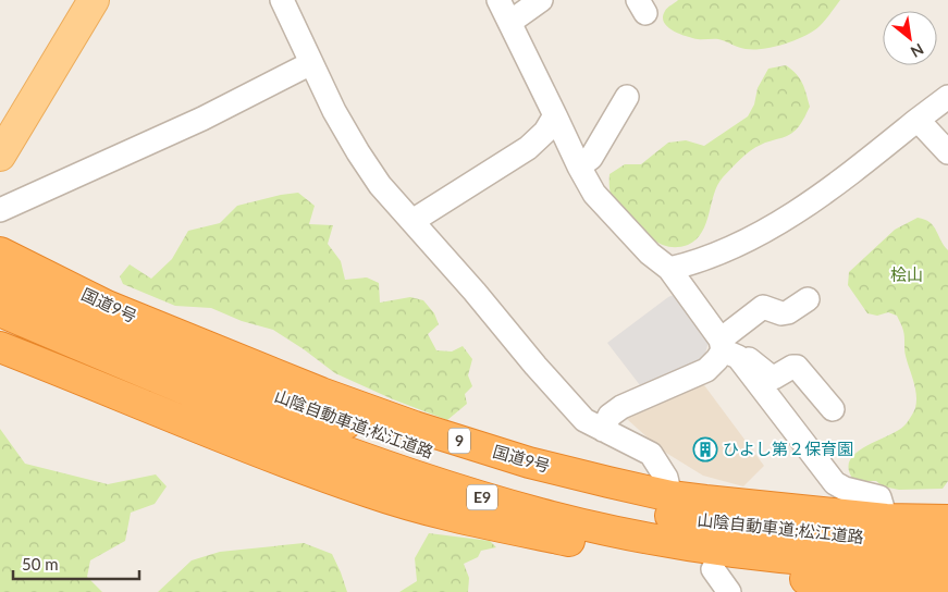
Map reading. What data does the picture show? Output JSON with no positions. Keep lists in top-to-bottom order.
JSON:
{
  "streets": {
    "highway": [
      "国道9号",
      "山陰自動車道;松江道路",
      "9",
      "E9"
    ]
  },
  "parks": ["桧山"],
  "places": {
    "building": ["ひよし第２保育園"]
  },
  "scale_bar": "50 m",
  "north": "bottom right"
}
